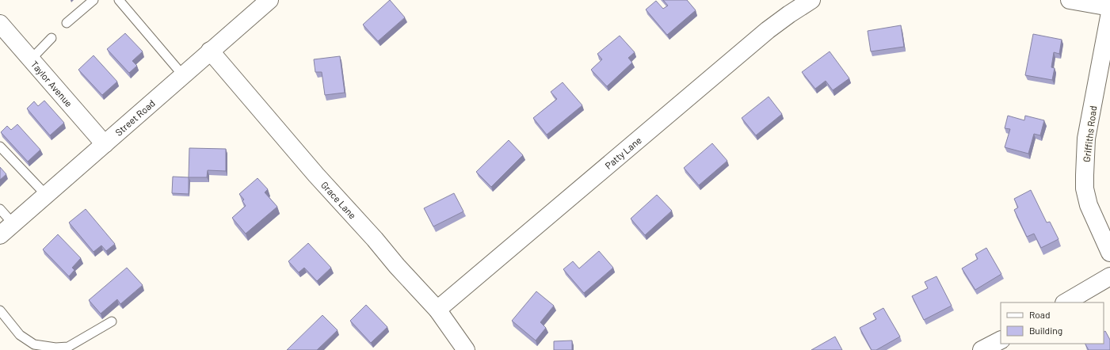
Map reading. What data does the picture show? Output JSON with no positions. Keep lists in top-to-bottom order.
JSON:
{
  "streets": {
    "street": [
      "Taylor Avenue",
      "Street Road",
      "Griffiths Road",
      "Patty Lane",
      "Grace Lane"
    ]
  },
  "crossings": [
    ["Taylor Avenue", "Street Road"],
    ["Street Road", "Grace Lane"],
    ["Patty Lane", "Grace Lane"]
  ],
  "legend": ["Road", "Building"]
}
